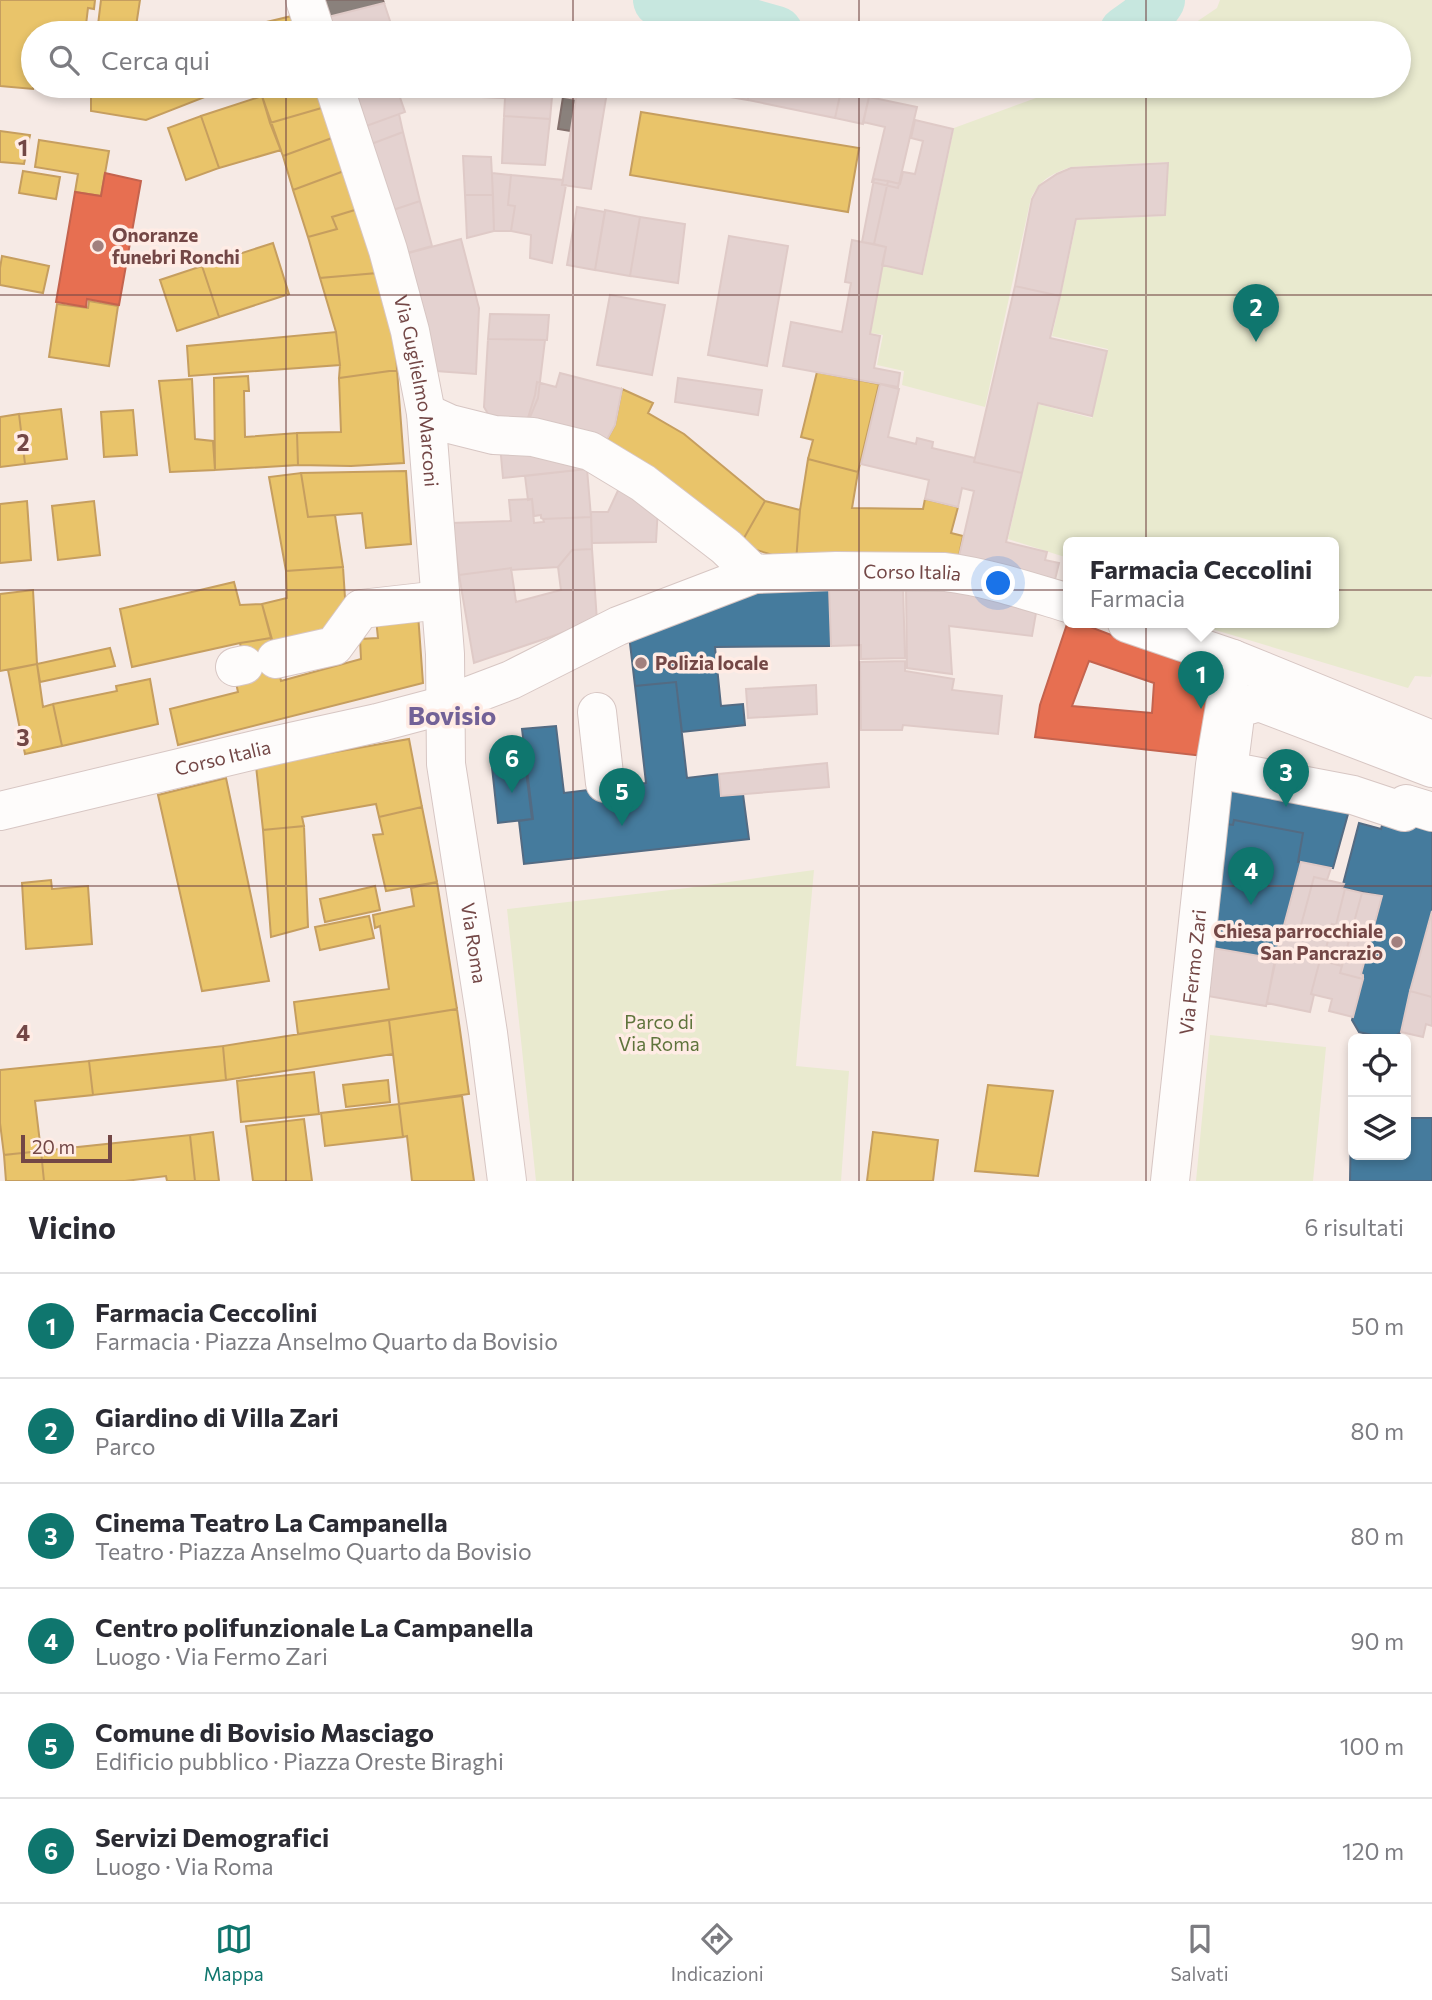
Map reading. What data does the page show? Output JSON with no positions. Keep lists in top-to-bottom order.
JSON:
{
  "streets": {
    "street": [
      "Via Guglielmo Marconi",
      "Corso Italia",
      "Via Roma",
      "Via Fermo Zari"
    ]
  },
  "crossings": [
    ["Via Guglielmo Marconi", "Corso Italia"],
    ["Via Guglielmo Marconi", "Via Roma"],
    ["Corso Italia", "Via Roma"]
  ],
  "districts": ["Bovisio"],
  "parks": ["Parco di Via Roma"],
  "places": ["Onoranze funebri Ronchi", "Polizia locale", "Chiesa parrocchiale San Pancrazio"],
  "scale_bar": "20 m",
  "page": {
    "search": "Cerca qui",
    "pins": [
      "2",
      "1",
      "6",
      "3",
      "5",
      "4"
    ],
    "popup": ["Farmacia Ceccolini", "Farmacia"],
    "scale": "20 m",
    "heading": ["Vicino", "6 risultati"],
    "list": [
      {
        "mark": "1",
        "name": "Farmacia Ceccolini",
        "note": "Farmacia · Piazza Anselmo Quarto da Bovisio",
        "value": "50 m"
      },
      {
        "mark": "2",
        "name": "Giardino di Villa Zari",
        "note": "Parco",
        "value": "80 m"
      },
      {
        "mark": "3",
        "name": "Cinema Teatro La Campanella",
        "note": "Teatro · Piazza Anselmo Quarto da Bovisio",
        "value": "80 m"
      },
      {
        "mark": "4",
        "name": "Centro polifunzionale La Campanella",
        "note": "Luogo · Via Fermo Zari",
        "value": "90 m"
      },
      {
        "mark": "5",
        "name": "Comune di Bovisio Masciago",
        "note": "Edificio pubblico · Piazza Oreste Biraghi",
        "value": "100 m"
      },
      {
        "mark": "6",
        "name": "Servizi Demografici",
        "note": "Luogo · Via Roma",
        "value": "120 m"
      }
    ],
    "nav": ["Mappa", "Indicazioni", "Salvati"]
  },
  "grid": {
    "rows": [
      "1",
      "2",
      "3",
      "4"
    ]
  }
}
